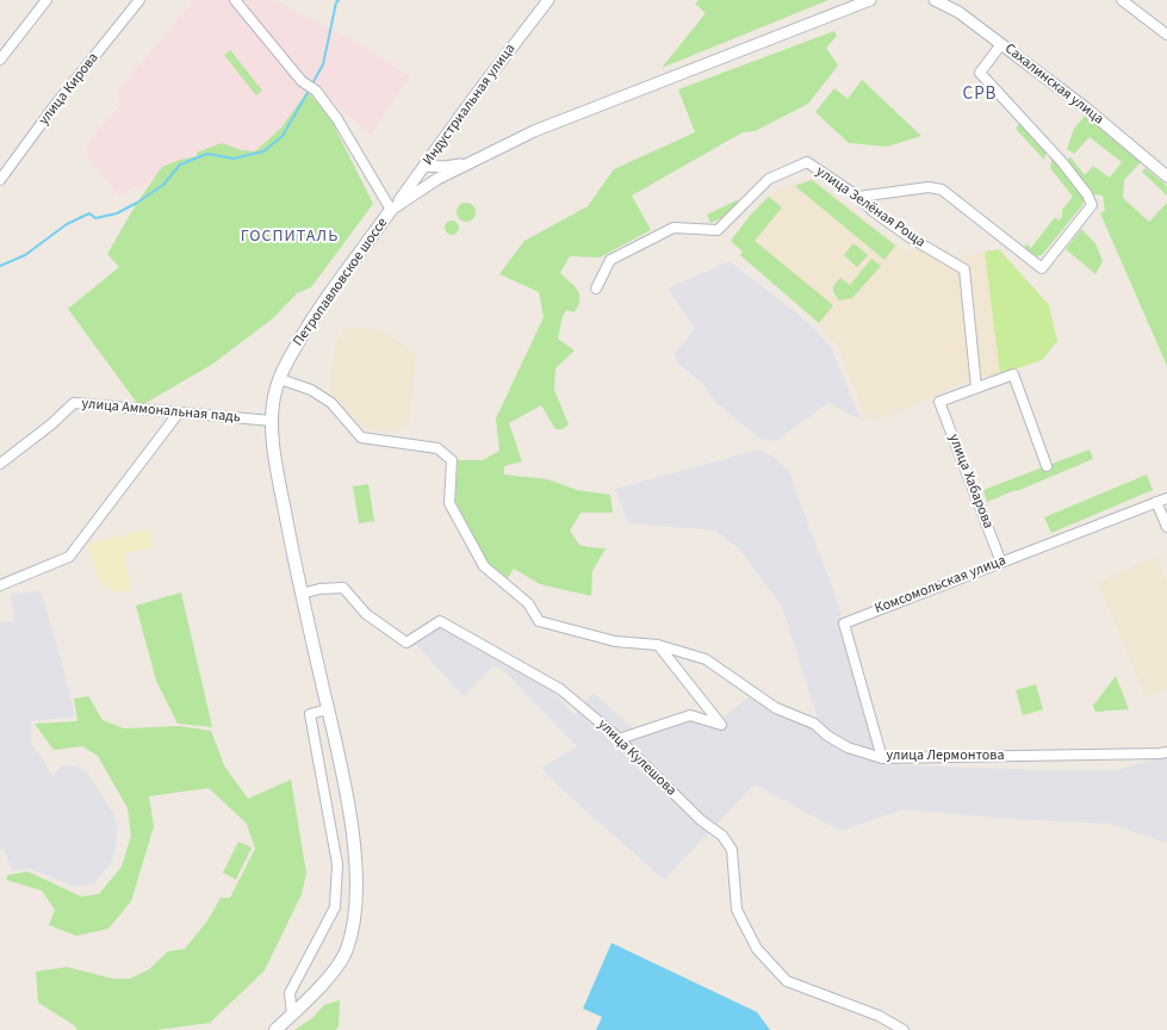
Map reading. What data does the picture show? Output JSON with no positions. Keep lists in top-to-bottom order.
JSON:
{
  "streets": {
    "main road": ["Петропавловское шоссе"],
    "street": [
      "Сахалинская улица",
      "улица Кирова",
      "Индустриальная улица",
      "улица Зелёная Роща",
      "улица Аммональная падь",
      "улица Хабарова",
      "Комсомольская улица",
      "улица Лермонтова",
      "улица Кулешова"
    ]
  },
  "crossings": [
    ["Индустриальная улица", "Петропавловское шоссе"],
    ["улица Зелёная Роща", "улица Хабарова"],
    ["Петропавловское шоссе", "улица Аммональная падь"],
    ["Петропавловское шоссе", "улица Лермонтова"],
    ["Петропавловское шоссе", "улица Кулешова"],
    ["улица Хабарова", "Комсомольская улица"],
    ["Комсомольская улица", "улица Лермонтова"]
  ],
  "districts": ["СРВ", "ГОСПИТАЛЬ"]
}
